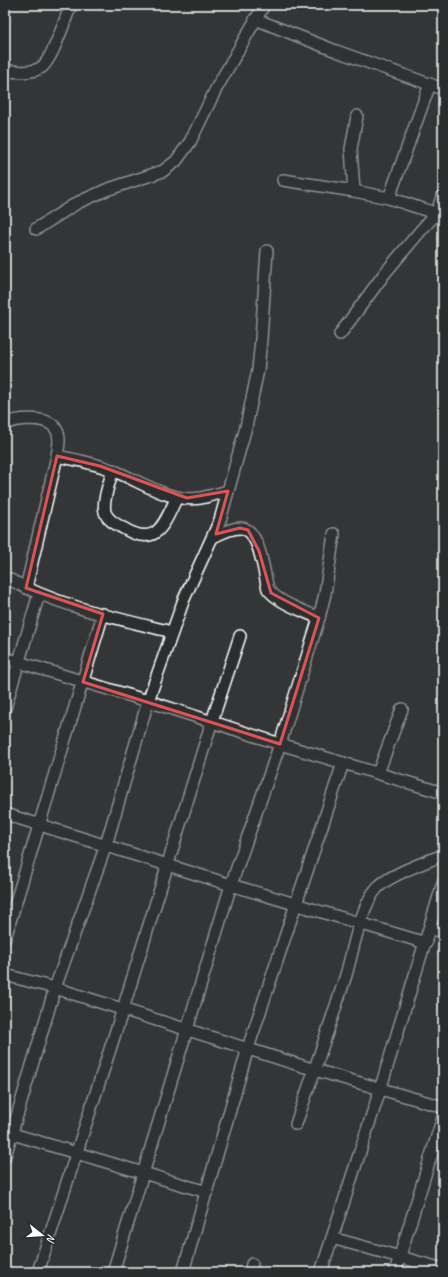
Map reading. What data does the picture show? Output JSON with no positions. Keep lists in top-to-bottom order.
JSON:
{
  "north": "right"
}
